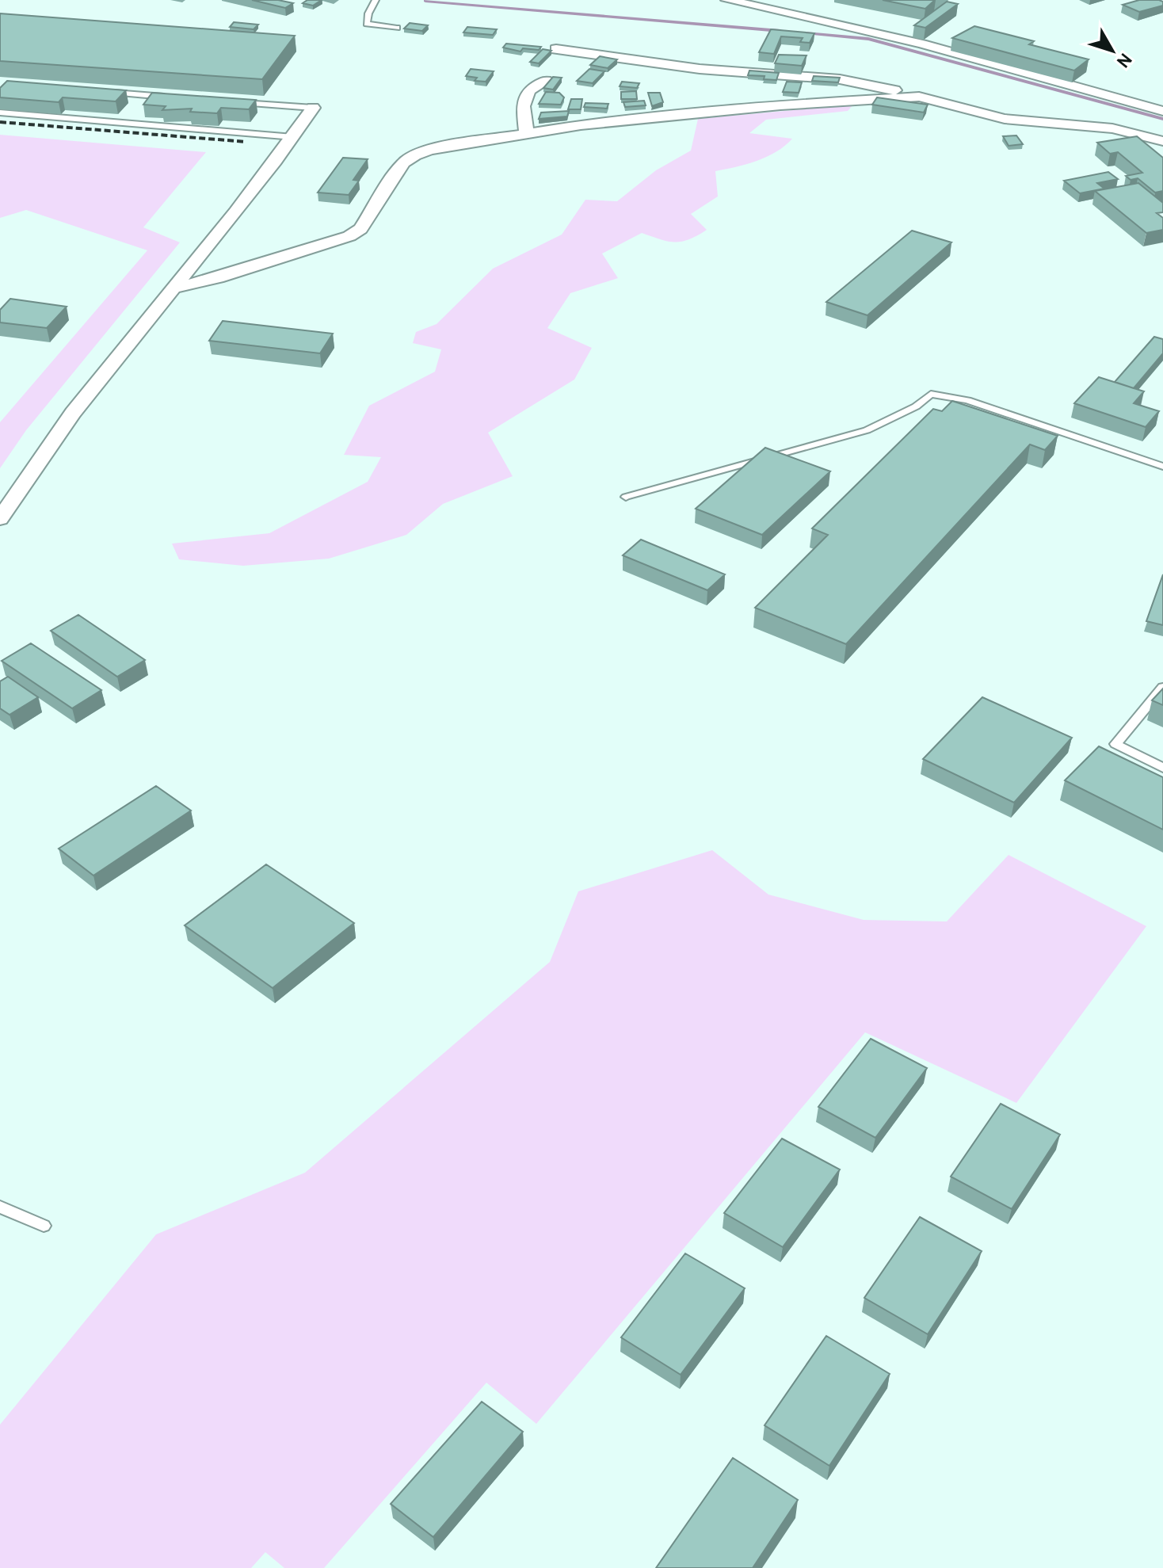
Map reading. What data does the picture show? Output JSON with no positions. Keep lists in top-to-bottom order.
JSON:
{
  "north": "bottom right"
}
